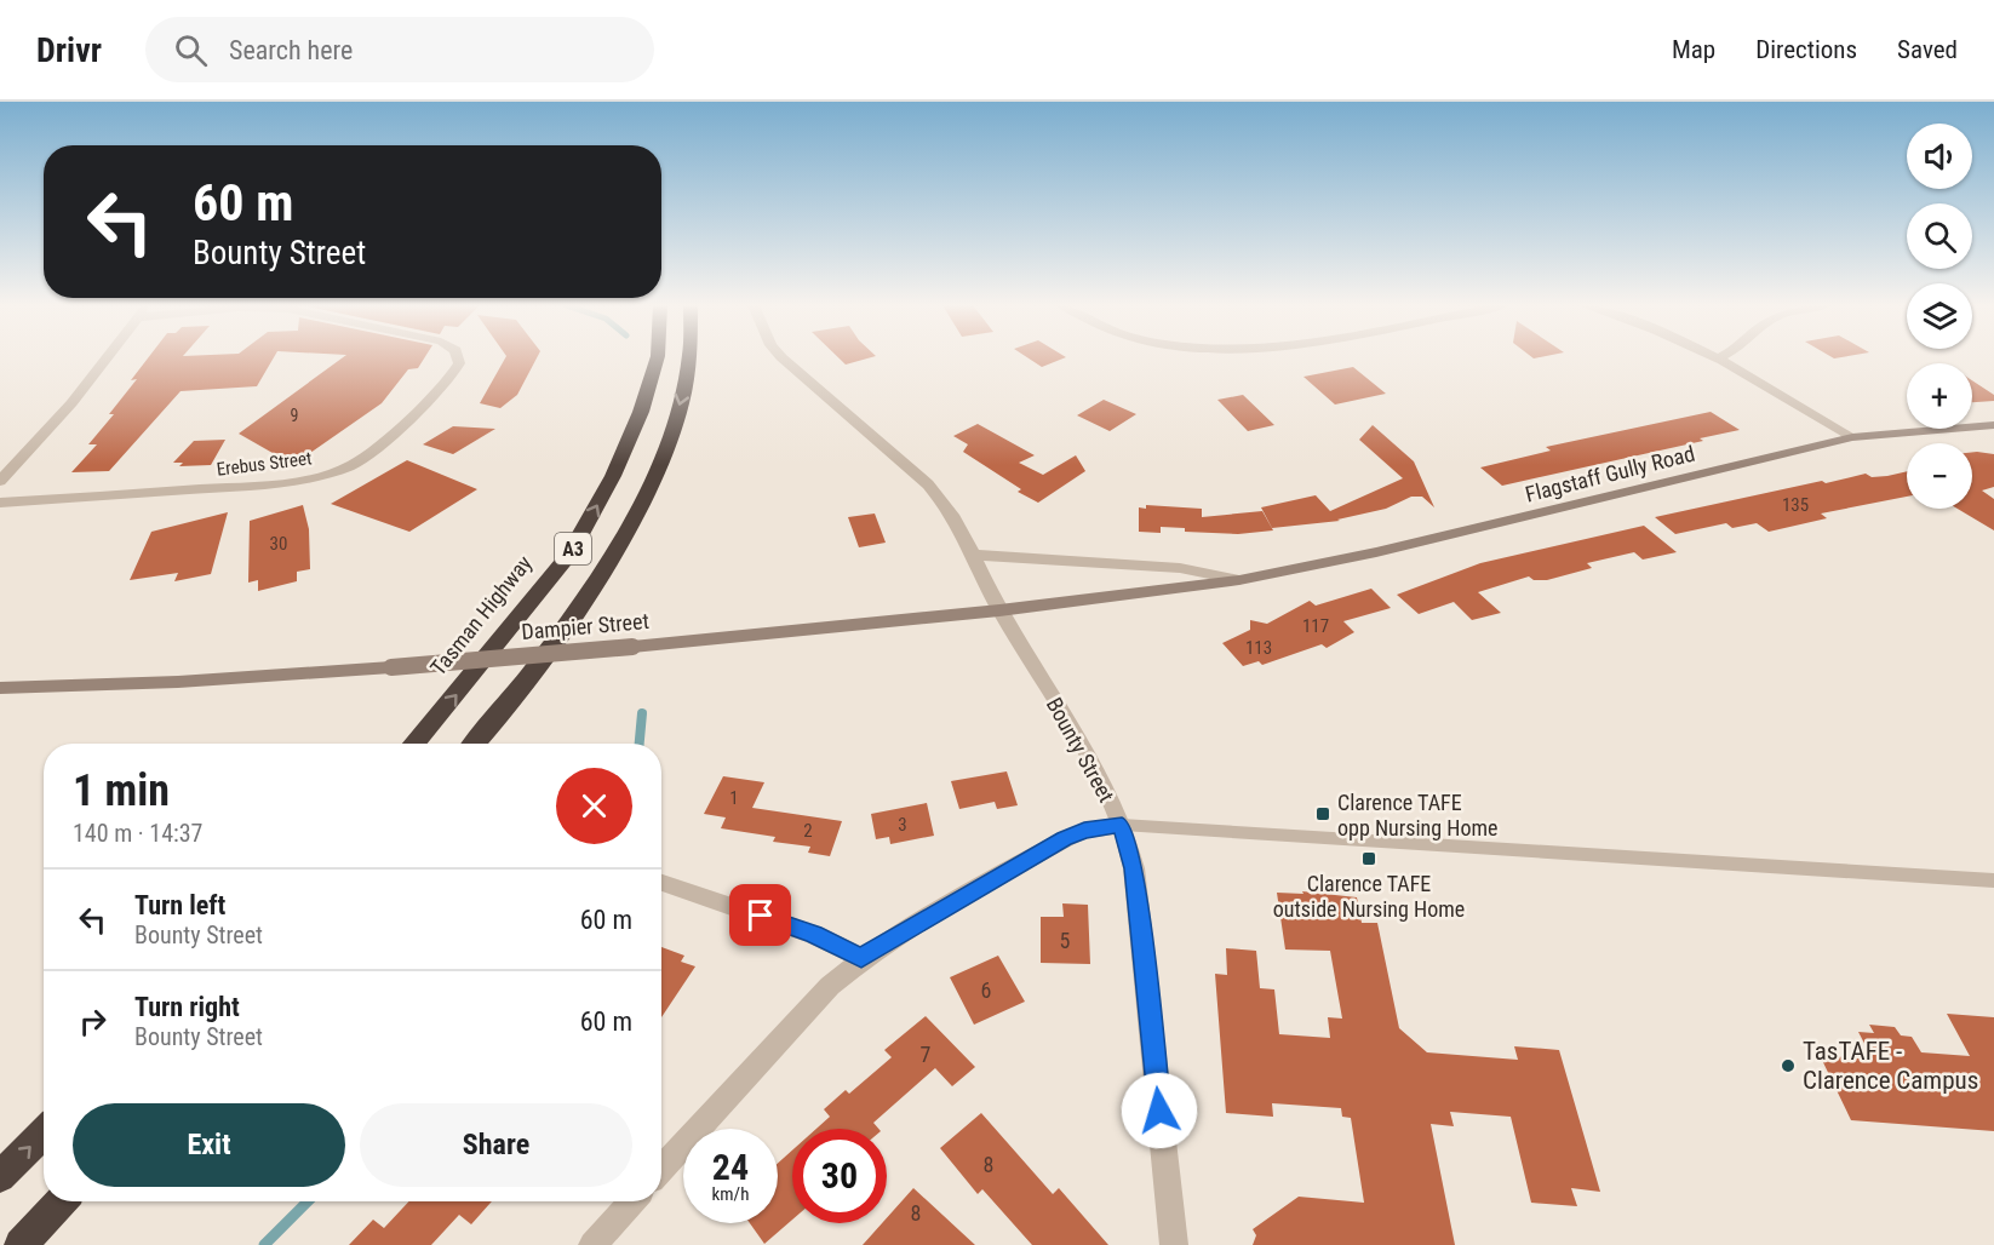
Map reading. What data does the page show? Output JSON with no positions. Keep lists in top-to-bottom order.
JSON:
{
  "streets": {
    "highway": ["A3", "Tasman Highway"],
    "street": [
      "Erebus Street",
      "Flagstaff Gully Road",
      "Dampier Street",
      "Bounty Street"
    ]
  },
  "crossings": [
    ["Flagstaff Gully Road", "Dampier Street"],
    ["Flagstaff Gully Road", "Bounty Street"],
    ["Dampier Street", "Bounty Street"]
  ],
  "places": {
    "transit": ["Clarence TAFE opp Nursing Home", "Clarence TAFE outside Nursing Home"],
    "other": ["TasTAFE - Clarence Campus"]
  },
  "house_numbers": [
    "9",
    "135",
    "30",
    "117",
    "113",
    "1",
    "3",
    "2",
    "5",
    "6",
    "7",
    "8",
    "8"
  ],
  "page": {
    "header": "Drivr",
    "search": "Search here",
    "nav": ["Map", "Directions", "Saved"],
    "map_buttons": ["+", "−"],
    "turn": ["60 m", "Bounty Street"],
    "heading": ["1 min", "140 m · 14:37"],
    "list": [
      {
        "name": "Turn left",
        "note": "Bounty Street",
        "value": "60 m"
      },
      {
        "name": "Turn right",
        "note": "Bounty Street",
        "value": "60 m"
      }
    ],
    "buttons": ["Exit", "Share"],
    "speed": "24 km/h",
    "limit": "30"
  }
}
